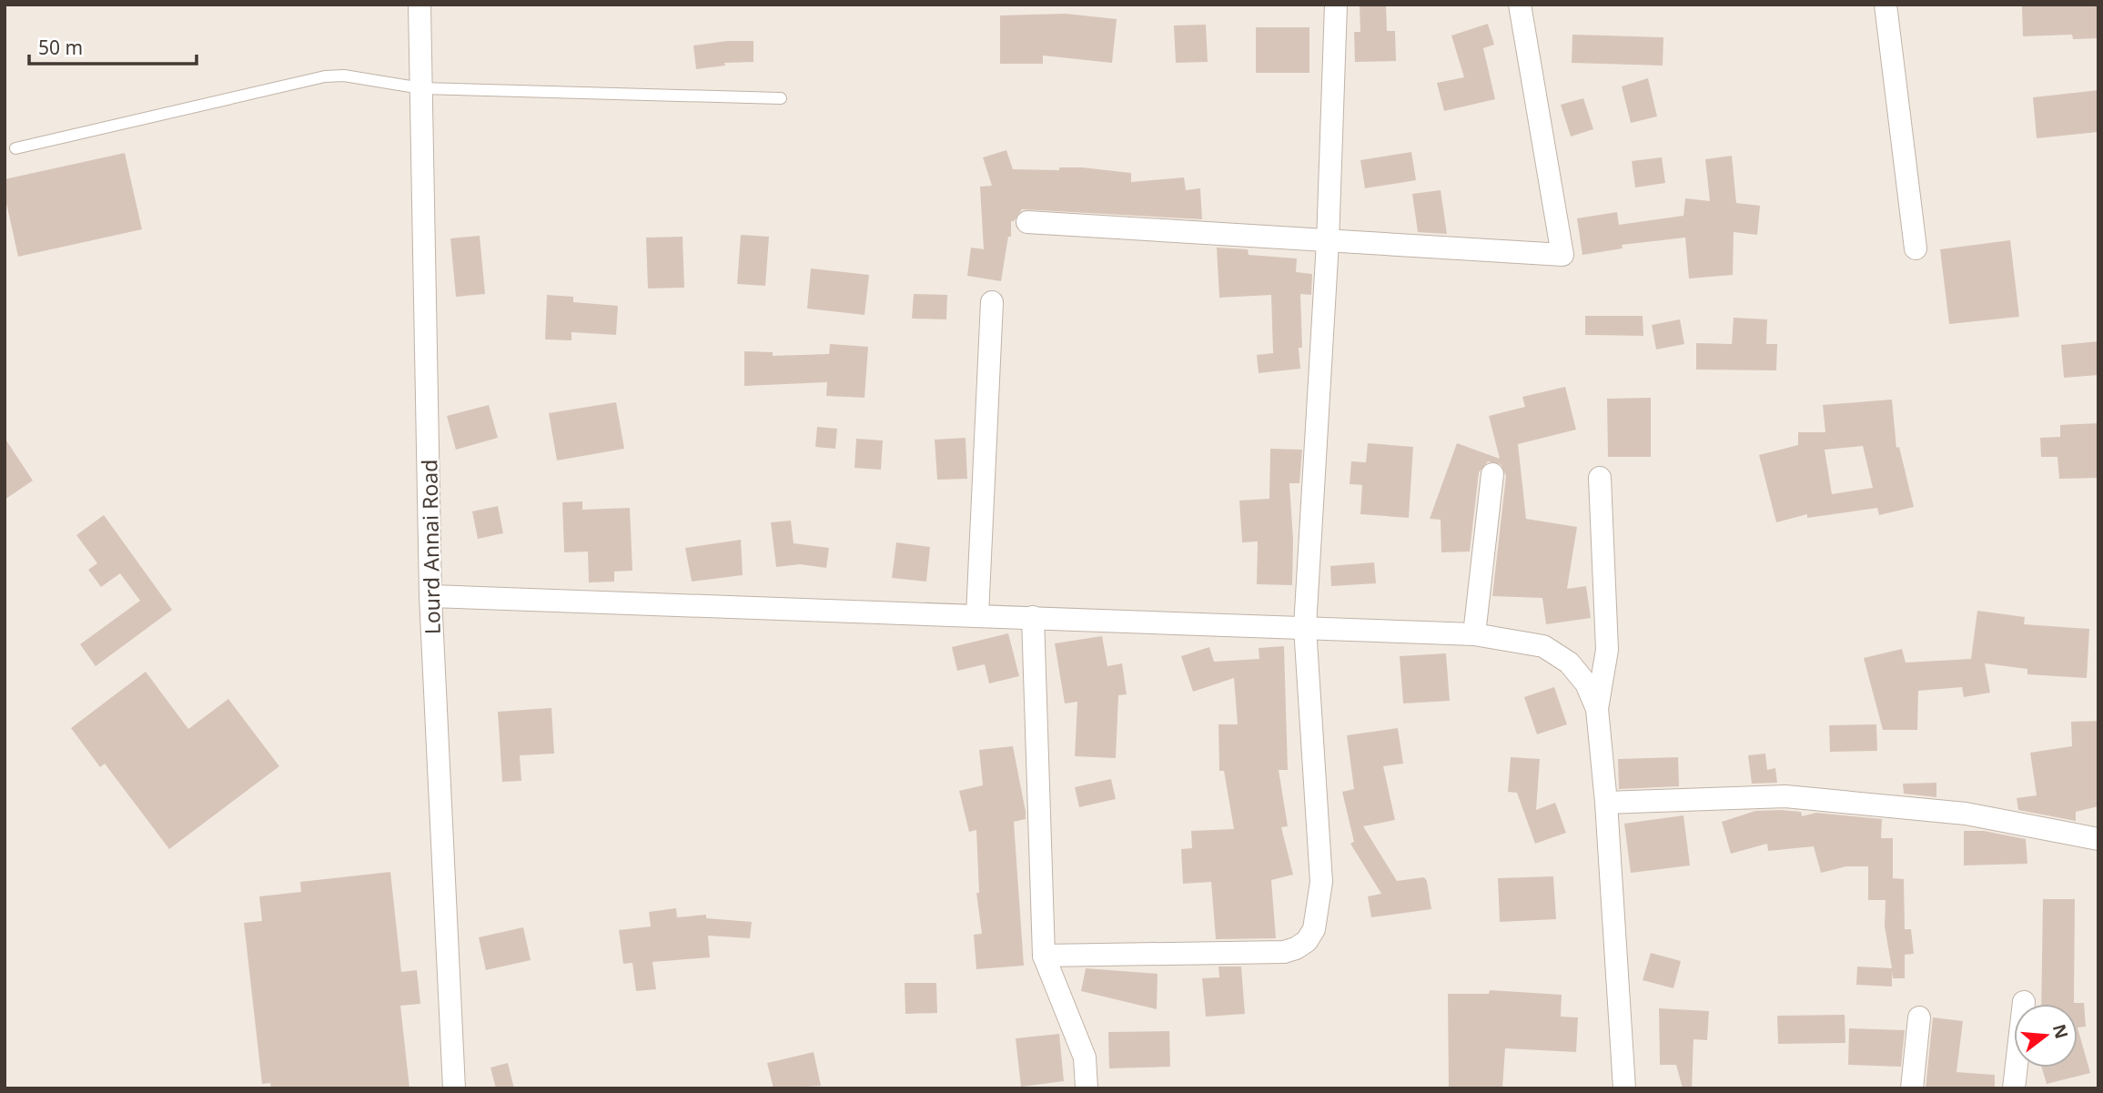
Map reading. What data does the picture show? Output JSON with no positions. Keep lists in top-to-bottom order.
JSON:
{
  "streets": {
    "street": ["Lourd Annai Road"]
  },
  "scale_bar": "50 m",
  "north": "right"
}
